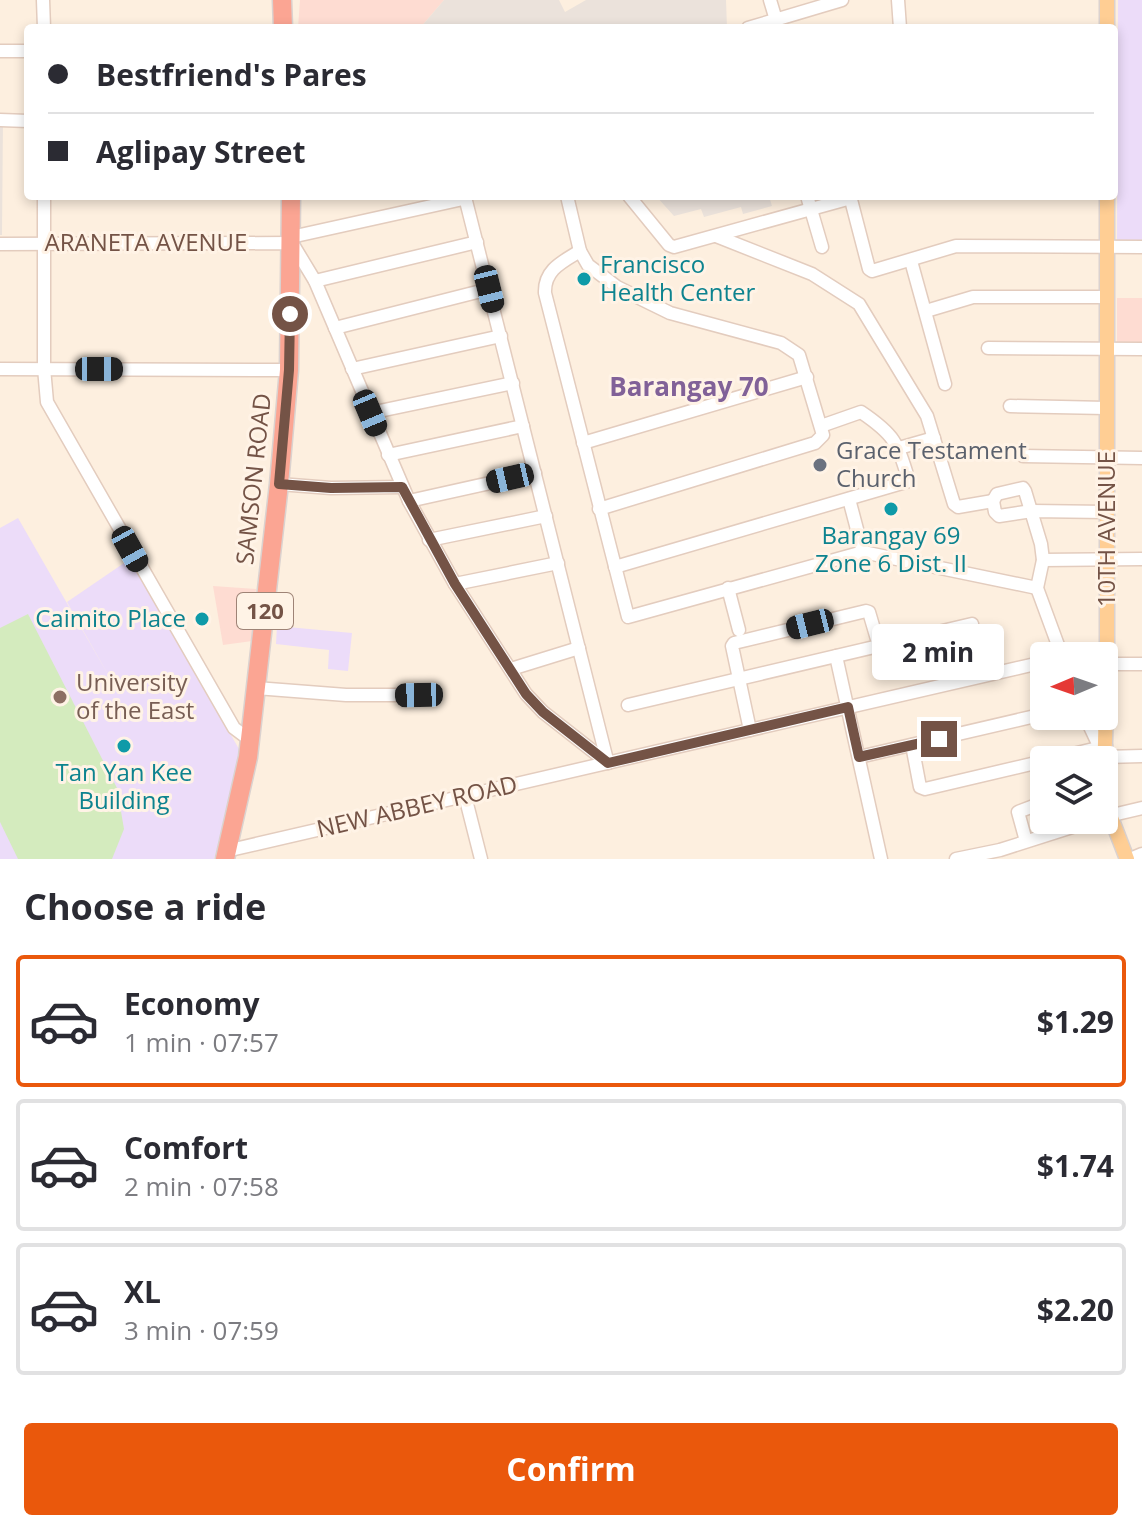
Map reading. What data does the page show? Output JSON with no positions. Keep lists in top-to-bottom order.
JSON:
{
  "streets": {
    "highway": ["SAMSON ROAD", "120"],
    "main road": ["10TH AVENUE"],
    "street": ["ARANETA AVENUE", "NEW ABBEY ROAD"]
  },
  "crossings": [
    ["ARANETA AVENUE", "SAMSON ROAD"],
    ["SAMSON ROAD", "NEW ABBEY ROAD"]
  ],
  "districts": ["Barangay 70"],
  "places": [
    "Francisco Health Center",
    "Grace Testament Church",
    "Barangay 69 Zone 6 Dist. II",
    "Caimito Place",
    "University of the East",
    "Tan Yan Kee Building"
  ],
  "north": "left",
  "page": {
    "banner": ["Bestfriend's Pares", "Aglipay Street"],
    "bubble": "2 min",
    "heading": "Choose a ride",
    "list": [
      {
        "name": "Economy",
        "note": "1 min · 07:57",
        "value": "$1.29"
      },
      {
        "name": "Comfort",
        "note": "2 min · 07:58",
        "value": "$1.74"
      },
      {
        "name": "XL",
        "note": "3 min · 07:59",
        "value": "$2.20"
      }
    ],
    "buttons": "Confirm"
  }
}
